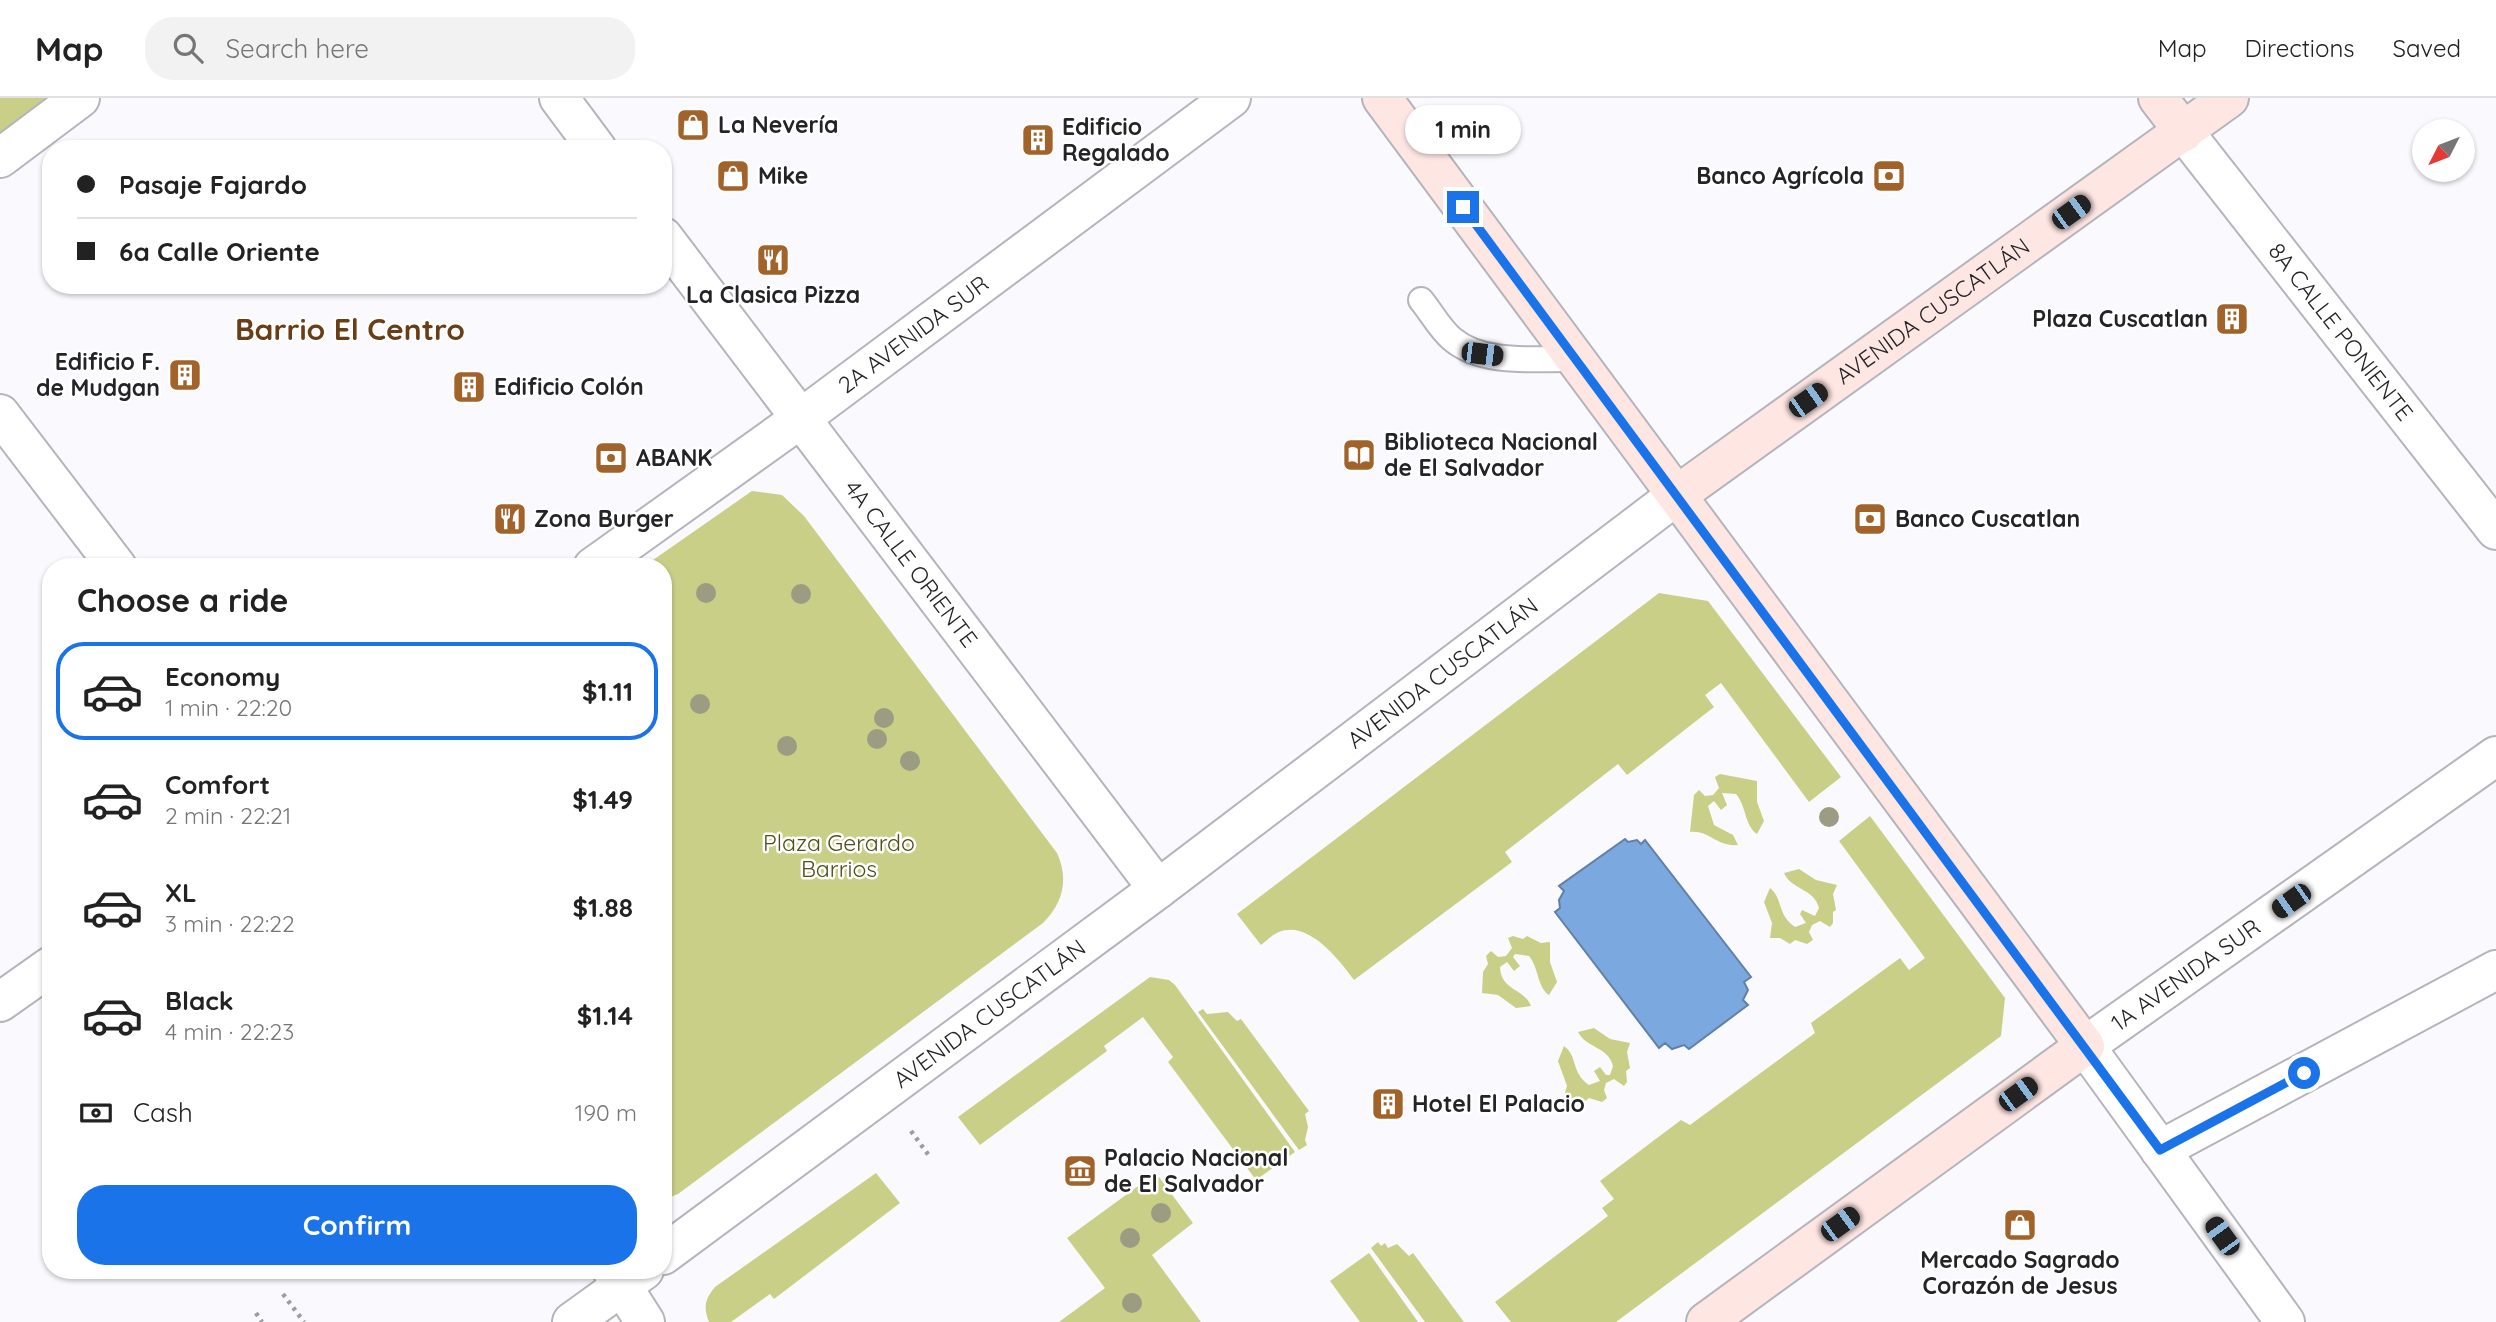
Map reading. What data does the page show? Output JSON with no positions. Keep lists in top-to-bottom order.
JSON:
{
  "streets": {
    "street": [
      "AVENIDA CUSCATLÁN",
      "8A CALLE PONIENTE",
      "2A AVENIDA SUR",
      "4A CALLE ORIENTE",
      "1A AVENIDA SUR"
    ]
  },
  "crossings": [
    ["AVENIDA CUSCATLÁN", "8A CALLE PONIENTE"],
    ["AVENIDA CUSCATLÁN", "4A CALLE ORIENTE"],
    ["2A AVENIDA SUR", "4A CALLE ORIENTE"]
  ],
  "districts": ["Barrio El Centro"],
  "parks": ["Plaza Gerardo Barrios"],
  "places": {
    "shop": ["La Nevería", "Mike", "Mercado Sagrado Corazón de Jesus"],
    "building": [
      "Edificio Regalado",
      "Plaza Cuscatlan",
      "Edificio F. de Mudgan",
      "Edificio Colón",
      "Hotel El Palacio"
    ],
    "bank": ["Banco Agrícola", "ABANK", "Banco Cuscatlan"],
    "restaurant": ["La Clasica Pizza", "Zona Burger"],
    "library": ["Biblioteca Nacional de El Salvador"],
    "museum": ["Palacio Nacional de El Salvador"]
  },
  "north": "bottom left",
  "page": {
    "header": "Map",
    "search": "Search here",
    "nav": ["Map", "Directions", "Saved"],
    "bubble": "1 min",
    "banner": ["Pasaje Fajardo", "6a Calle Oriente"],
    "heading": "Choose a ride",
    "list": [
      {
        "name": "Economy",
        "note": "1 min · 22:20",
        "value": "$1.11"
      },
      {
        "name": "Comfort",
        "note": "2 min · 22:21",
        "value": "$1.49"
      },
      {
        "name": "XL",
        "note": "3 min · 22:22",
        "value": "$1.88"
      },
      {
        "name": "Black",
        "note": "4 min · 22:23",
        "value": "$1.14"
      }
    ],
    "pay": ["Cash", "190 m"],
    "buttons": "Confirm"
  }
}
